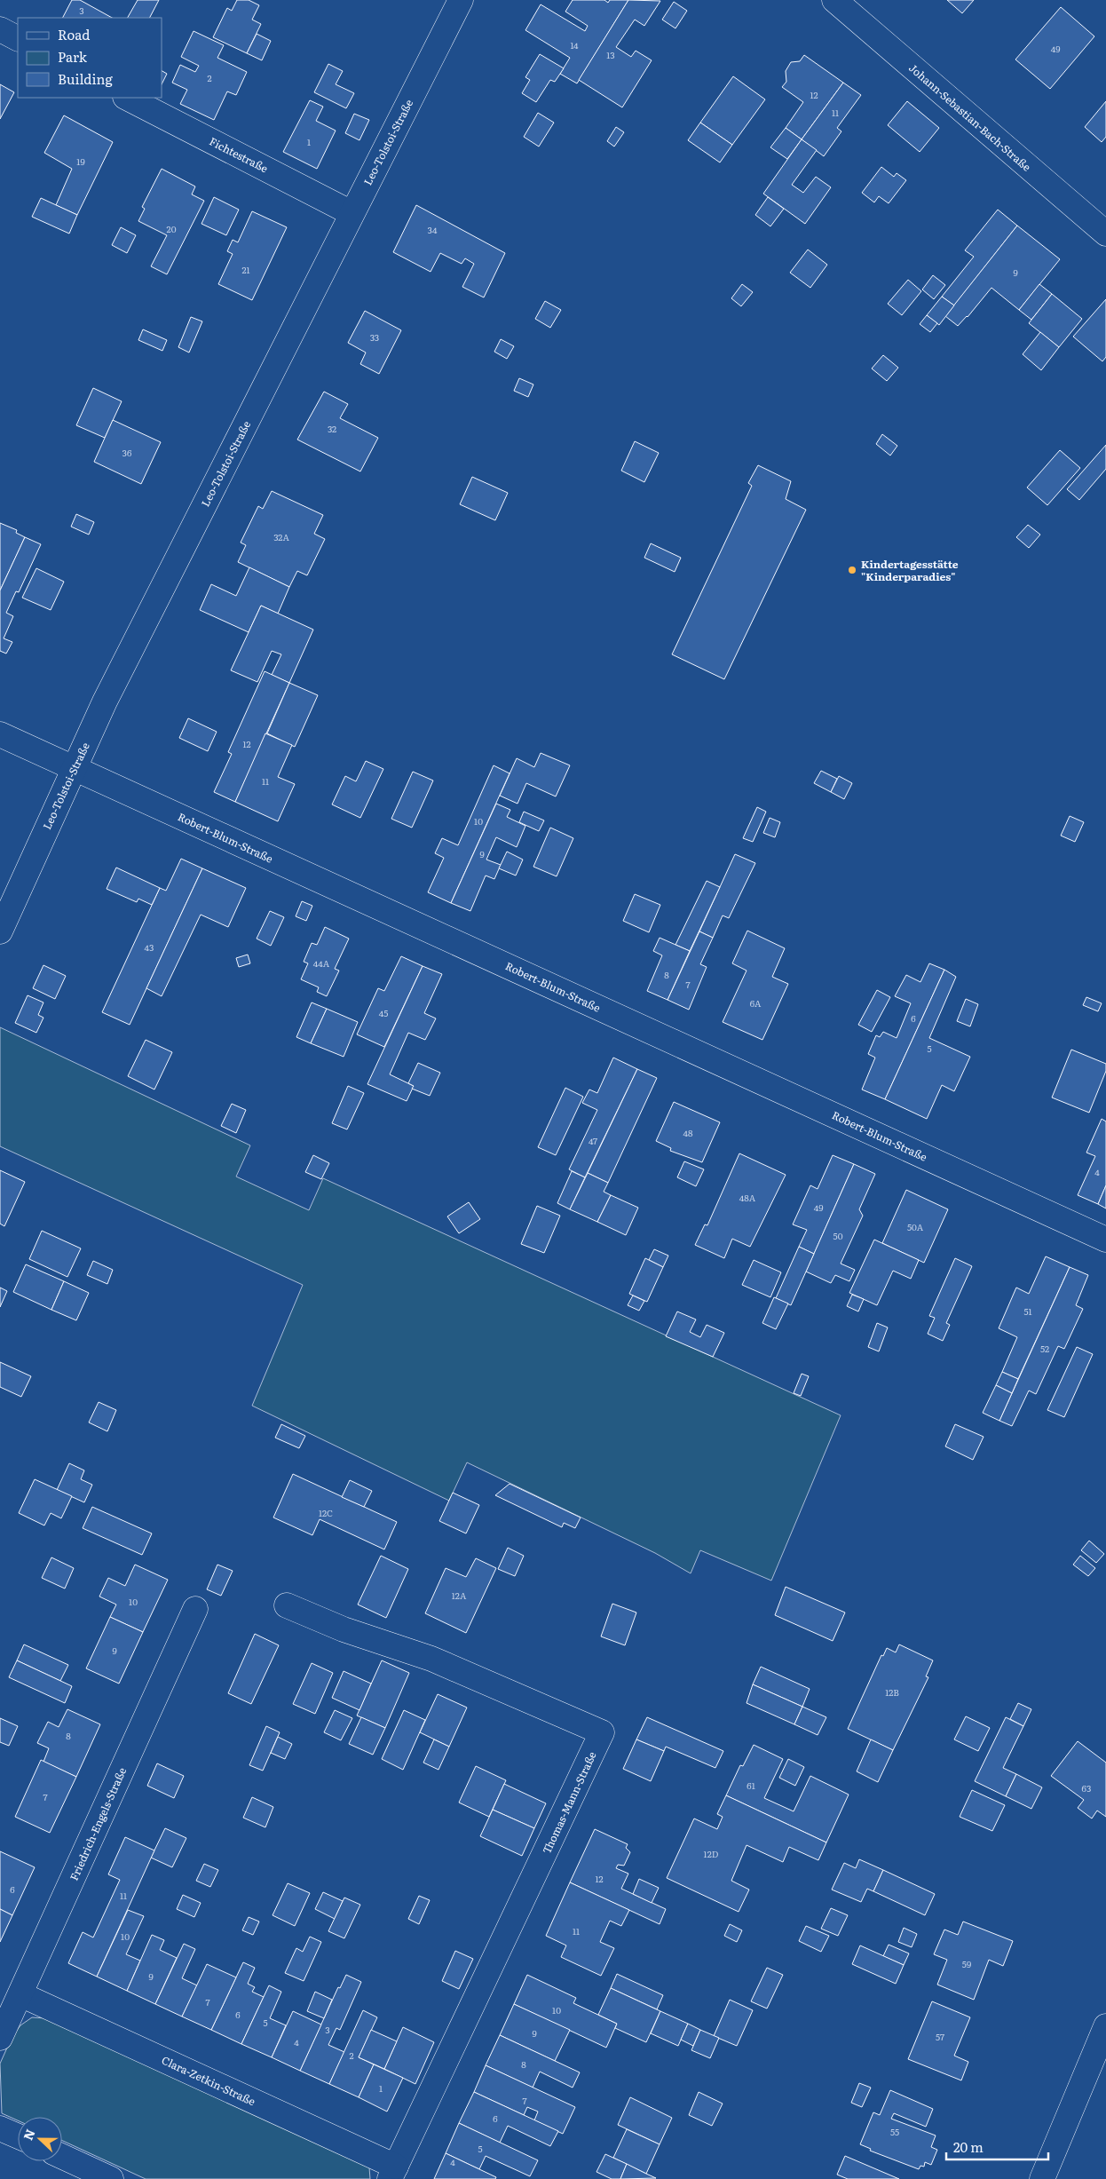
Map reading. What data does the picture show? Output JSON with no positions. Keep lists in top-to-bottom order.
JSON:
{
  "streets": {
    "street": [
      "Johann-Sebastian-Bach-Straße",
      "Leo-Tolstoi-Straße",
      "Fichtestraße",
      "Robert-Blum-Straße",
      "Thomas-Mann-Straße",
      "Friedrich-Engels-Straße",
      "Clara-Zetkin-Straße"
    ]
  },
  "crossings": [
    ["Leo-Tolstoi-Straße", "Fichtestraße"],
    ["Leo-Tolstoi-Straße", "Robert-Blum-Straße"],
    ["Thomas-Mann-Straße", "Clara-Zetkin-Straße"],
    ["Friedrich-Engels-Straße", "Clara-Zetkin-Straße"]
  ],
  "places": ["Kindertagesstätte \"Kinderparadies\""],
  "house_numbers": [
    "3",
    "14",
    "49",
    "13",
    "2",
    "12",
    "11",
    "1",
    "19",
    "20",
    "34",
    "21",
    "9",
    "33",
    "32",
    "36",
    "32A",
    "12",
    "11",
    "10",
    "9",
    "43",
    "44A",
    "8",
    "7",
    "6A",
    "45",
    "6",
    "5",
    "48",
    "47",
    "4",
    "48A",
    "49",
    "50A",
    "50",
    "51",
    "52",
    "12C",
    "12A",
    "10",
    "9",
    "12B",
    "8",
    "61",
    "63",
    "7",
    "12D",
    "12",
    "6",
    "11",
    "11",
    "10",
    "59",
    "9",
    "7",
    "10",
    "6",
    "5",
    "3",
    "9",
    "57",
    "4",
    "2",
    "8",
    "1",
    "7",
    "6",
    "55",
    "5",
    "4"
  ],
  "legend": ["Road", "Park", "Building"],
  "scale_bar": "20 m",
  "north": "left"
}
